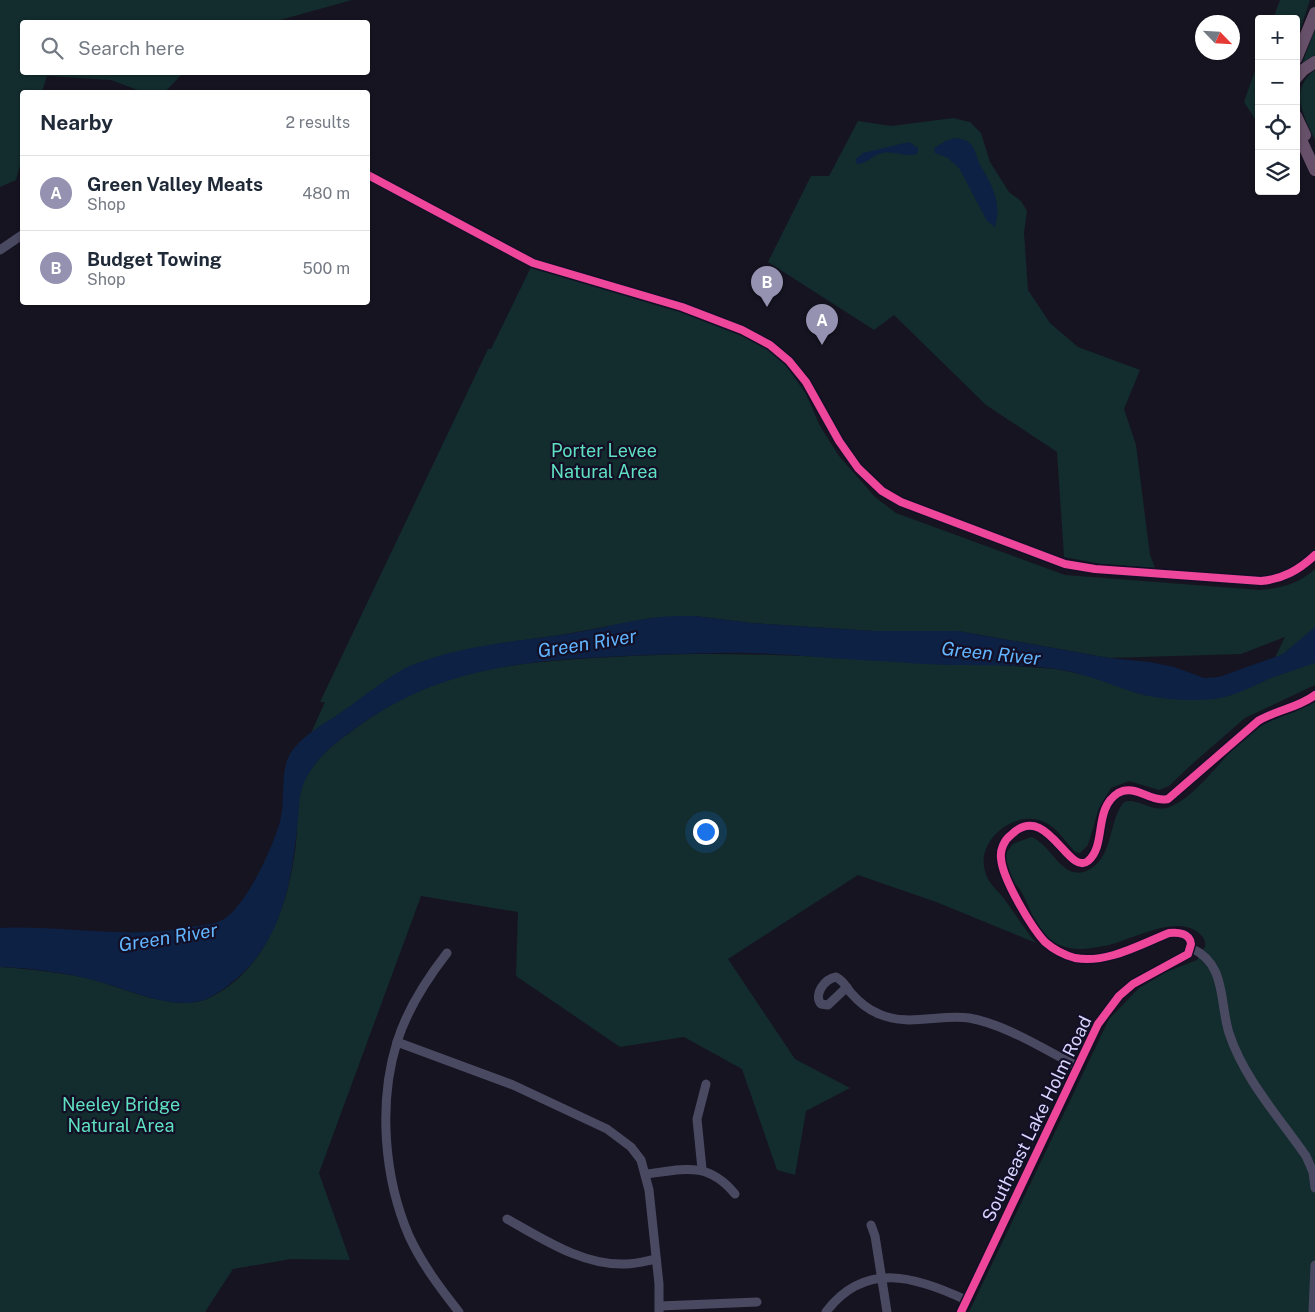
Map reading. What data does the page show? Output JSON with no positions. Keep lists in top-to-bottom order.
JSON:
{
  "streets": {
    "street": ["Southeast Lake Holm Road"]
  },
  "water": ["Green River"],
  "parks": ["Porter Levee Natural Area", "Neeley Bridge Natural Area"],
  "north": "bottom right",
  "page": {
    "map_buttons": ["+", "−"],
    "search": "Search here",
    "heading": ["Nearby", "2 results"],
    "list": [
      {
        "mark": "A",
        "name": "Green Valley Meats",
        "note": "Shop",
        "value": "480 m"
      },
      {
        "mark": "B",
        "name": "Budget Towing",
        "note": "Shop",
        "value": "500 m"
      }
    ],
    "pins": ["B", "A"]
  }
}
